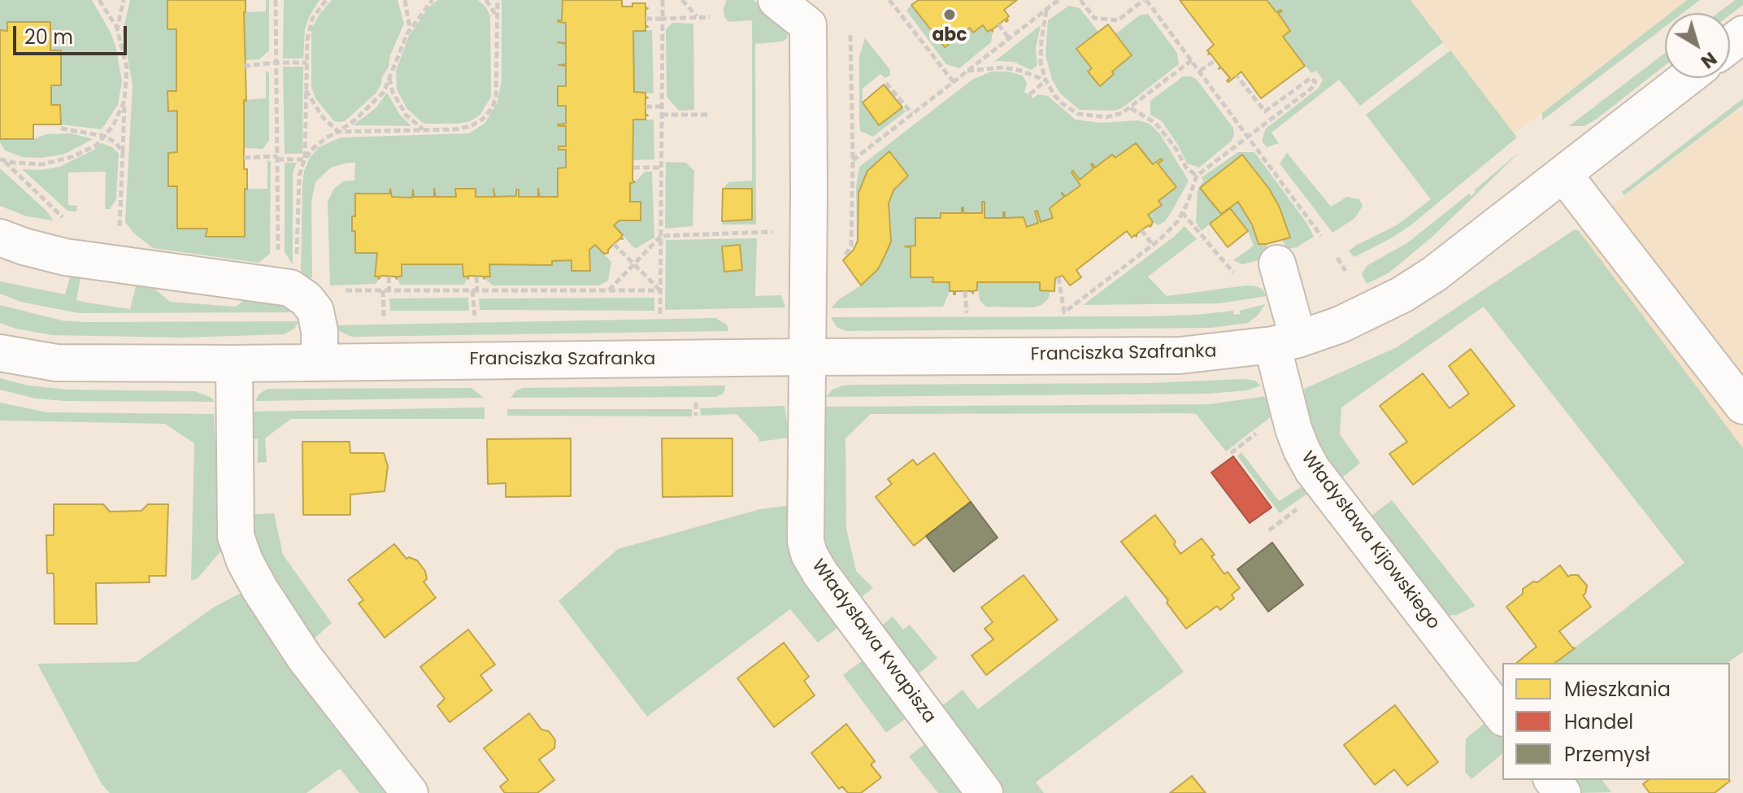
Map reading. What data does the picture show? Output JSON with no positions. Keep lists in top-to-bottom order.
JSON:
{
  "streets": {
    "street": ["Franciszka Szafranka", "Władysława Kijowskiego", "Władysława Kwapisza"]
  },
  "crossings": [
    ["Franciszka Szafranka", "Władysława Kijowskiego"],
    ["Franciszka Szafranka", "Władysława Kwapisza"]
  ],
  "places": ["abc"],
  "legend": ["Mieszkania", "Handel", "Przemysł"],
  "scale_bar": "20 m",
  "north": "bottom right"
}
